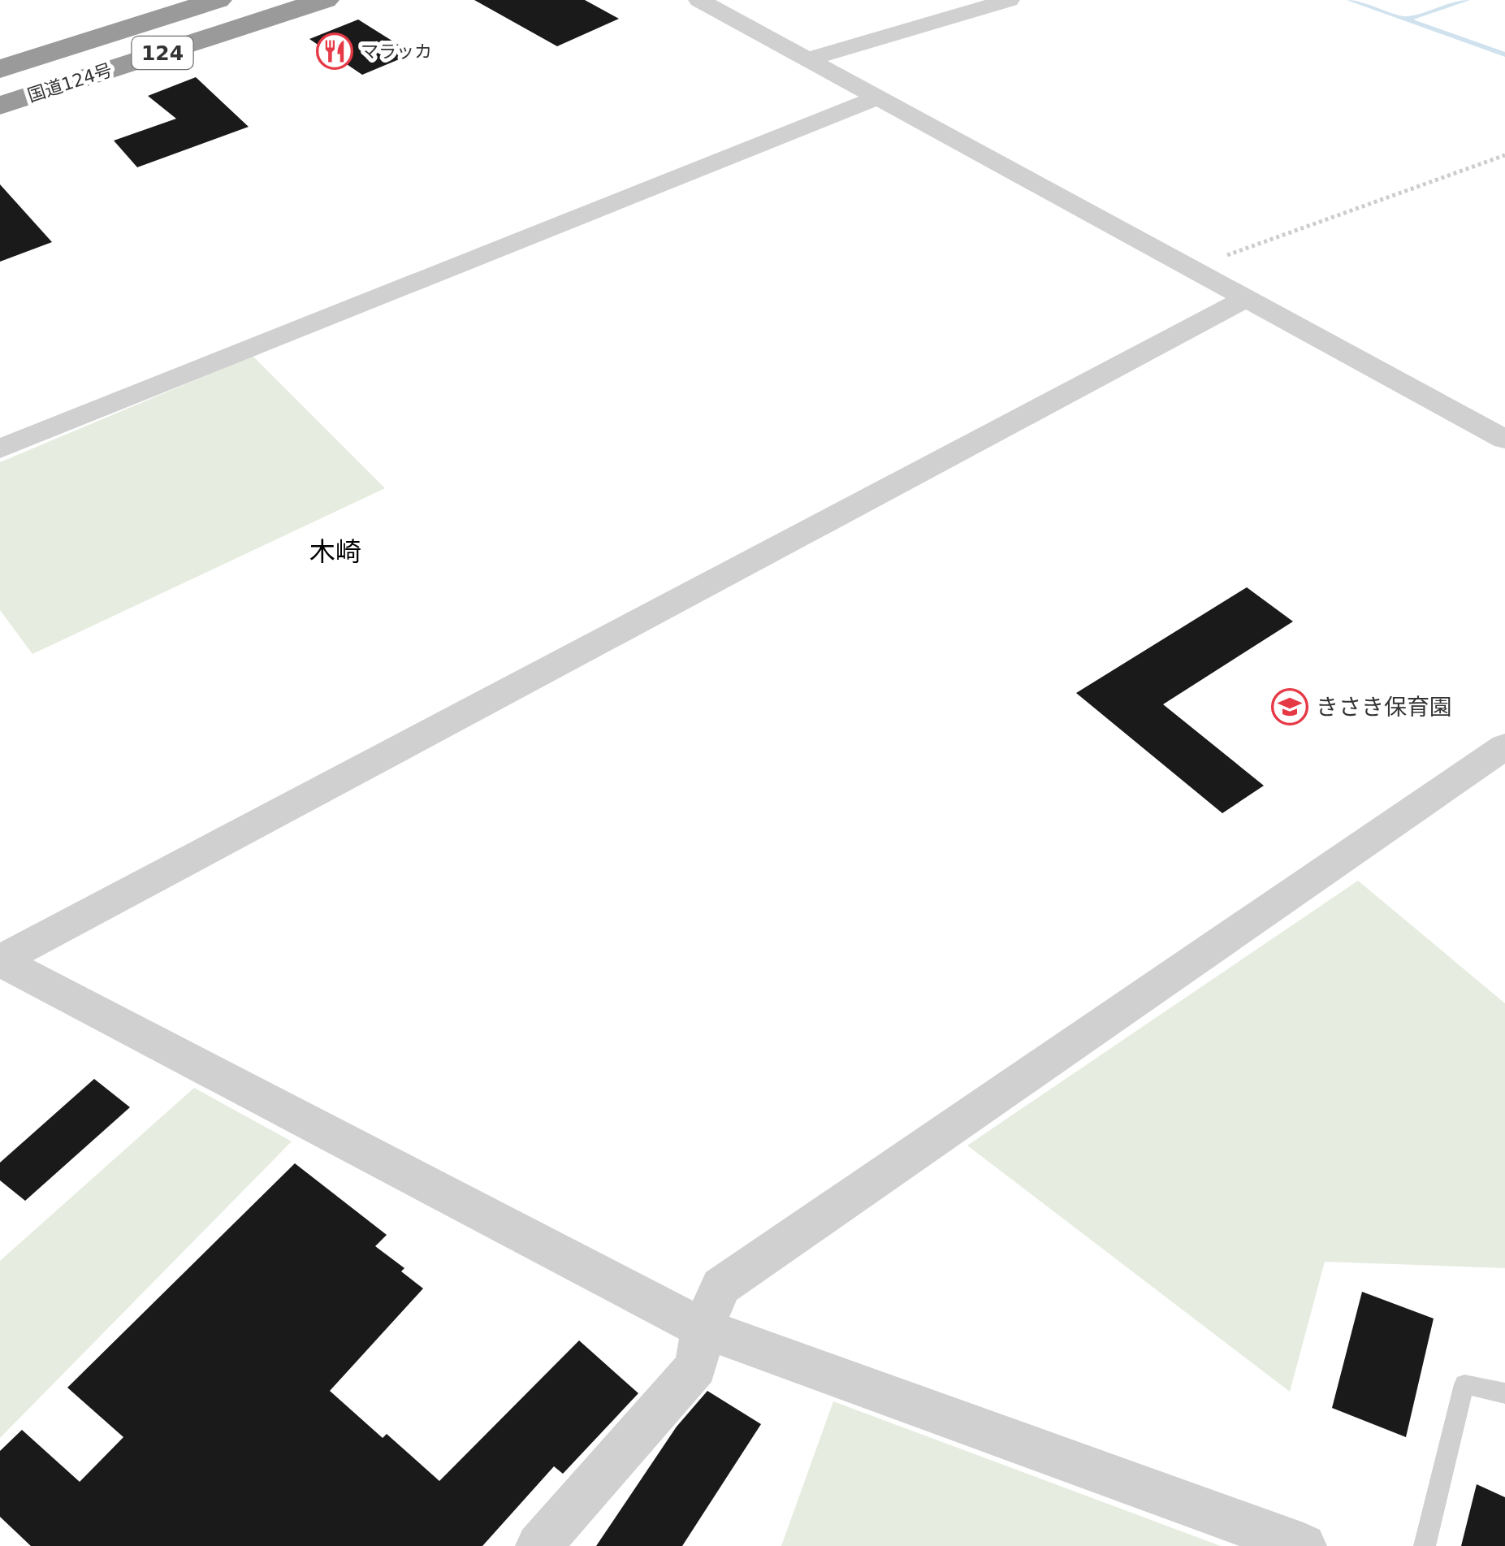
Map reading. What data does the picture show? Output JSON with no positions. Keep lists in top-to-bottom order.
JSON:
{
  "streets": {
    "highway": ["124", "国道124号"]
  },
  "districts": ["木崎"],
  "places": {
    "restaurant": ["マラッカ"],
    "school or university": ["きさき保育園"]
  }
}
